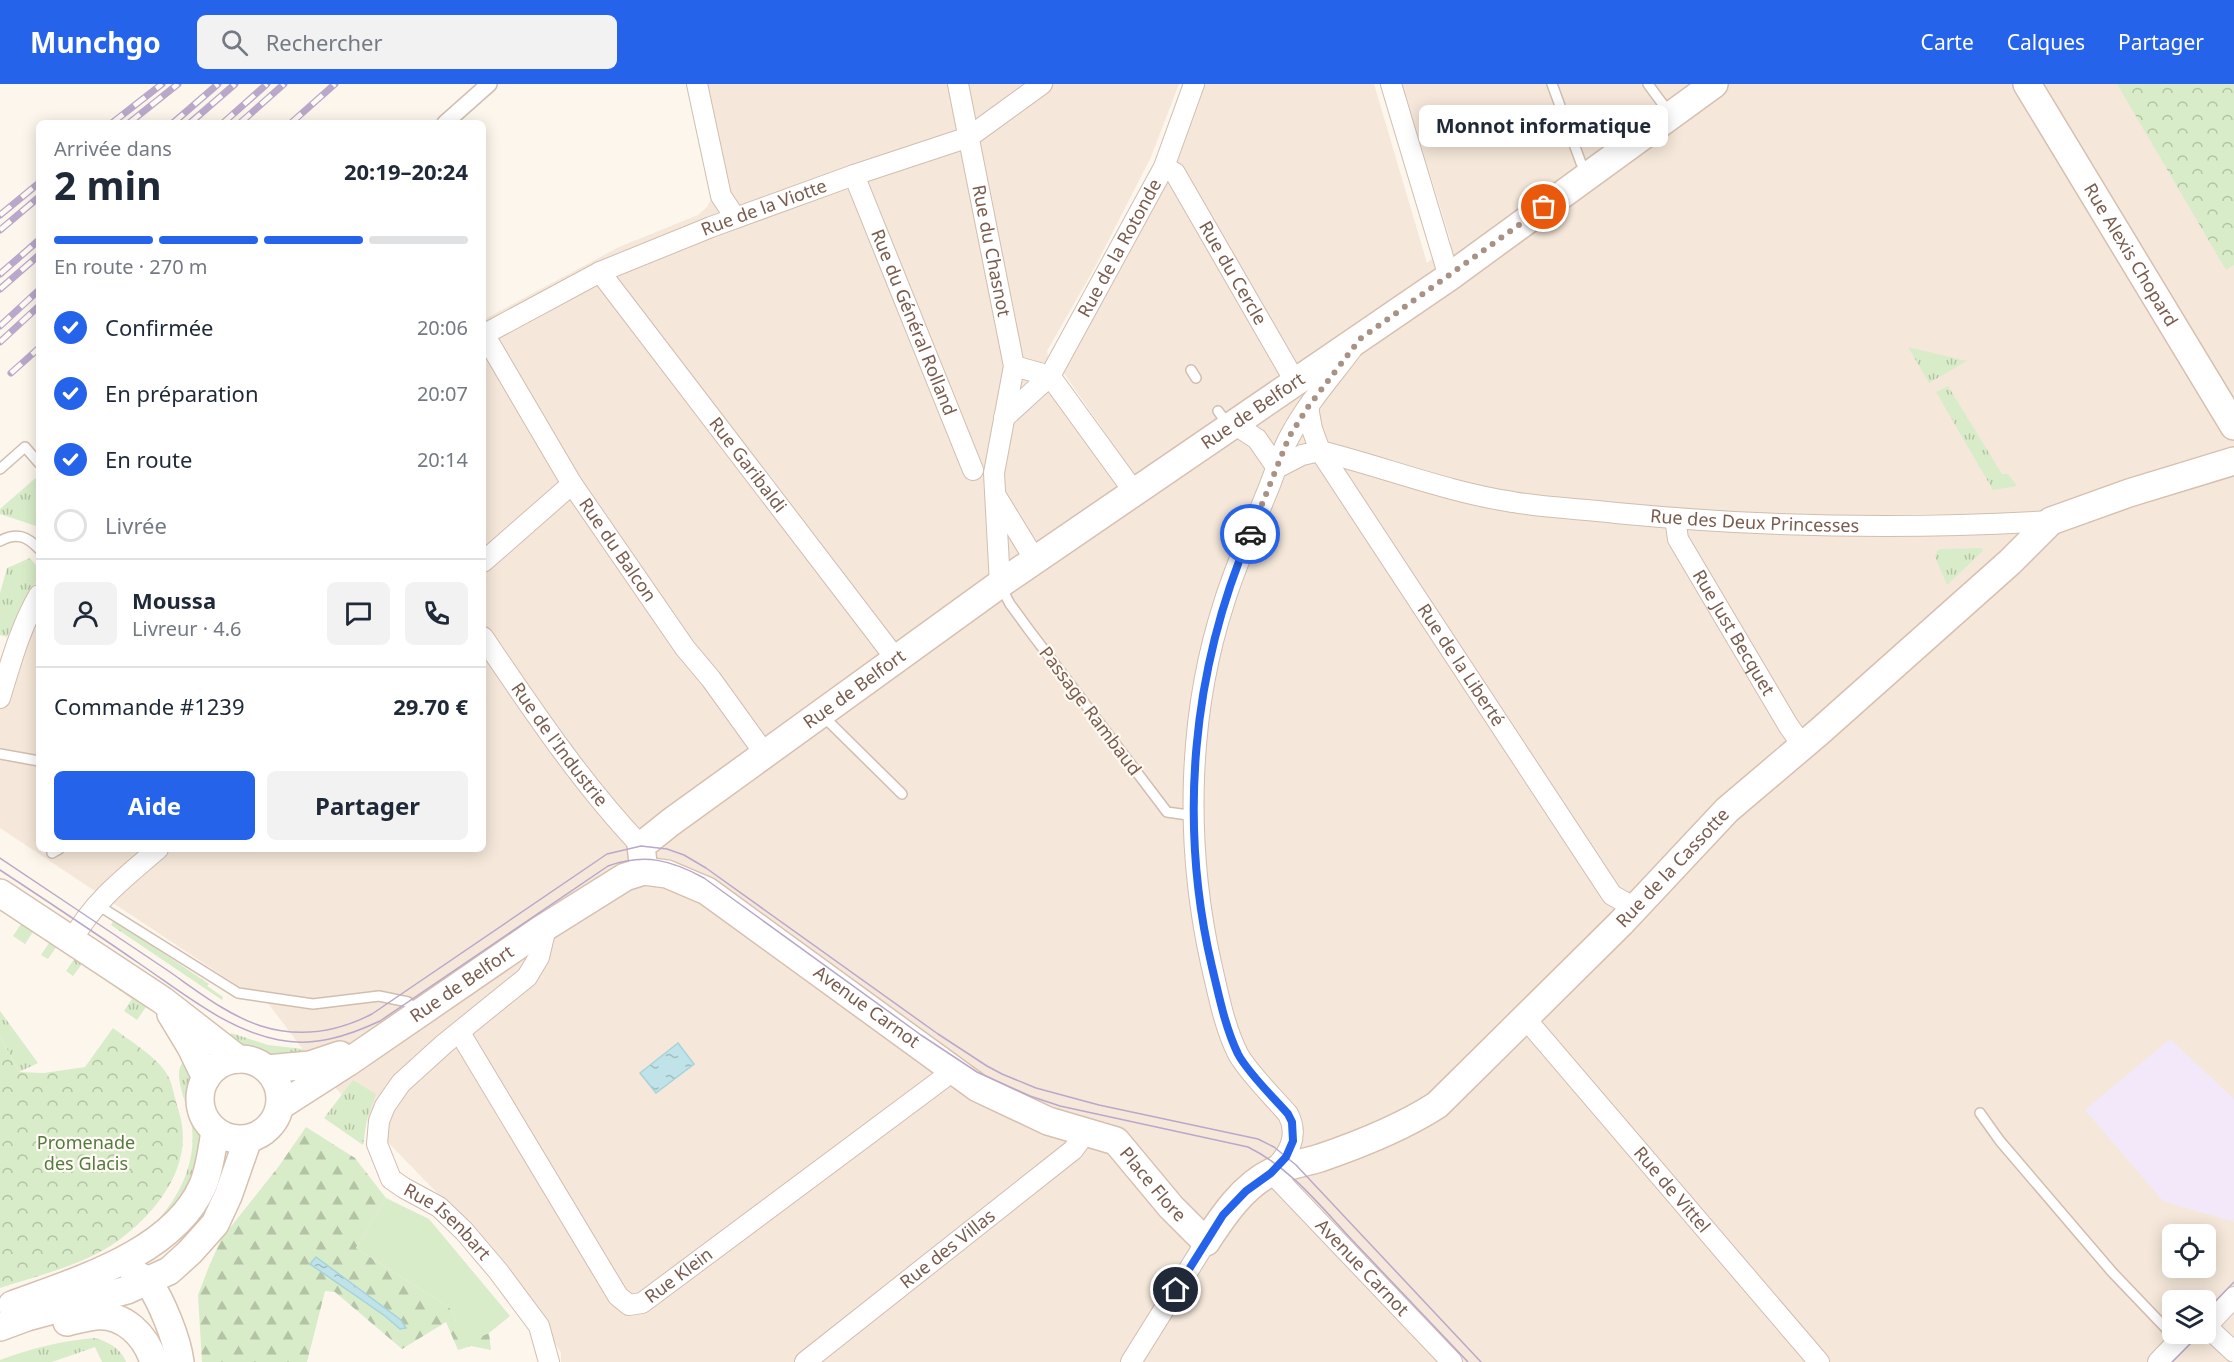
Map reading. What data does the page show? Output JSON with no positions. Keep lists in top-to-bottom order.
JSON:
{
  "streets": {
    "main road": [
      "Rue Alexis Chopard",
      "Rue de Belfort",
      "Rue des Deux Princesses",
      "Rue de la Cassotte",
      "Avenue Carnot",
      "Place Flore"
    ],
    "street": [
      "Rue de la Viotte",
      "Rue de la Rotonde",
      "Rue du Chasnot",
      "Rue du Cercle",
      "Rue du Général Rolland",
      "Rue Garibaldi",
      "Rue du Balcon",
      "Rue Just Becquet",
      "Rue de la Liberté",
      "Rue de l'Industrie",
      "Rue de Vittel",
      "Rue Isenbart",
      "Rue des Villas",
      "Rue Klein"
    ],
    "lane": ["Passage Rambaud"]
  },
  "crossings": [
    ["Rue de la Viotte", "Rue du Chasnot"],
    ["Rue de la Viotte", "Rue du Général Rolland"],
    ["Rue de la Viotte", "Rue Garibaldi"],
    ["Rue de la Rotonde", "Rue du Cercle"],
    ["Rue du Chasnot", "Rue de Belfort"],
    ["Rue du Chasnot", "Passage Rambaud"],
    ["Rue du Cercle", "Rue de Belfort"],
    ["Rue de Belfort", "Rue Garibaldi"],
    ["Rue de Belfort", "Rue du Balcon"],
    ["Rue de Belfort", "Rue de la Liberté"],
    ["Rue de Belfort", "Passage Rambaud"],
    ["Rue de Belfort", "Rue de l'Industrie"],
    ["Rue de Belfort", "Rue de la Cassotte"],
    ["Rue de Belfort", "Avenue Carnot"],
    ["Rue de Belfort", "Rue Isenbart"],
    ["Rue des Deux Princesses", "Rue Just Becquet"],
    ["Rue des Deux Princesses", "Rue de la Liberté"],
    ["Rue des Deux Princesses", "Rue de la Cassotte"],
    ["Rue Just Becquet", "Rue de la Cassotte"],
    ["Rue de la Liberté", "Rue de la Cassotte"],
    ["Rue de l'Industrie", "Avenue Carnot"],
    ["Rue de la Cassotte", "Avenue Carnot"],
    ["Rue de la Cassotte", "Rue de Vittel"],
    ["Avenue Carnot", "Place Flore"],
    ["Avenue Carnot", "Rue des Villas"],
    ["Avenue Carnot", "Rue Klein"],
    ["Place Flore", "Rue des Villas"],
    ["Rue Isenbart", "Rue Klein"]
  ],
  "parks": ["Promenade des Glacis"],
  "places": ["Monnot informatique"],
  "page": {
    "header": "Munchgo",
    "search": "Rechercher",
    "nav": ["Carte", "Calques", "Partager"],
    "bubble": "Monnot informatique",
    "heading": ["2 min", "Arrivée dans", "20:19–20:24"],
    "panel": [
      "Moussa",
      "Livreur · 4.6",
      "Commande #1239",
      "29.70 €"
    ],
    "bar": "En route · 270 m",
    "list": [
      ["Confirmée", "20:06"],
      ["En préparation", "20:07"],
      ["En route", "20:14"],
      "Livrée"
    ],
    "buttons": ["Aide", "Partager"]
  }
}
